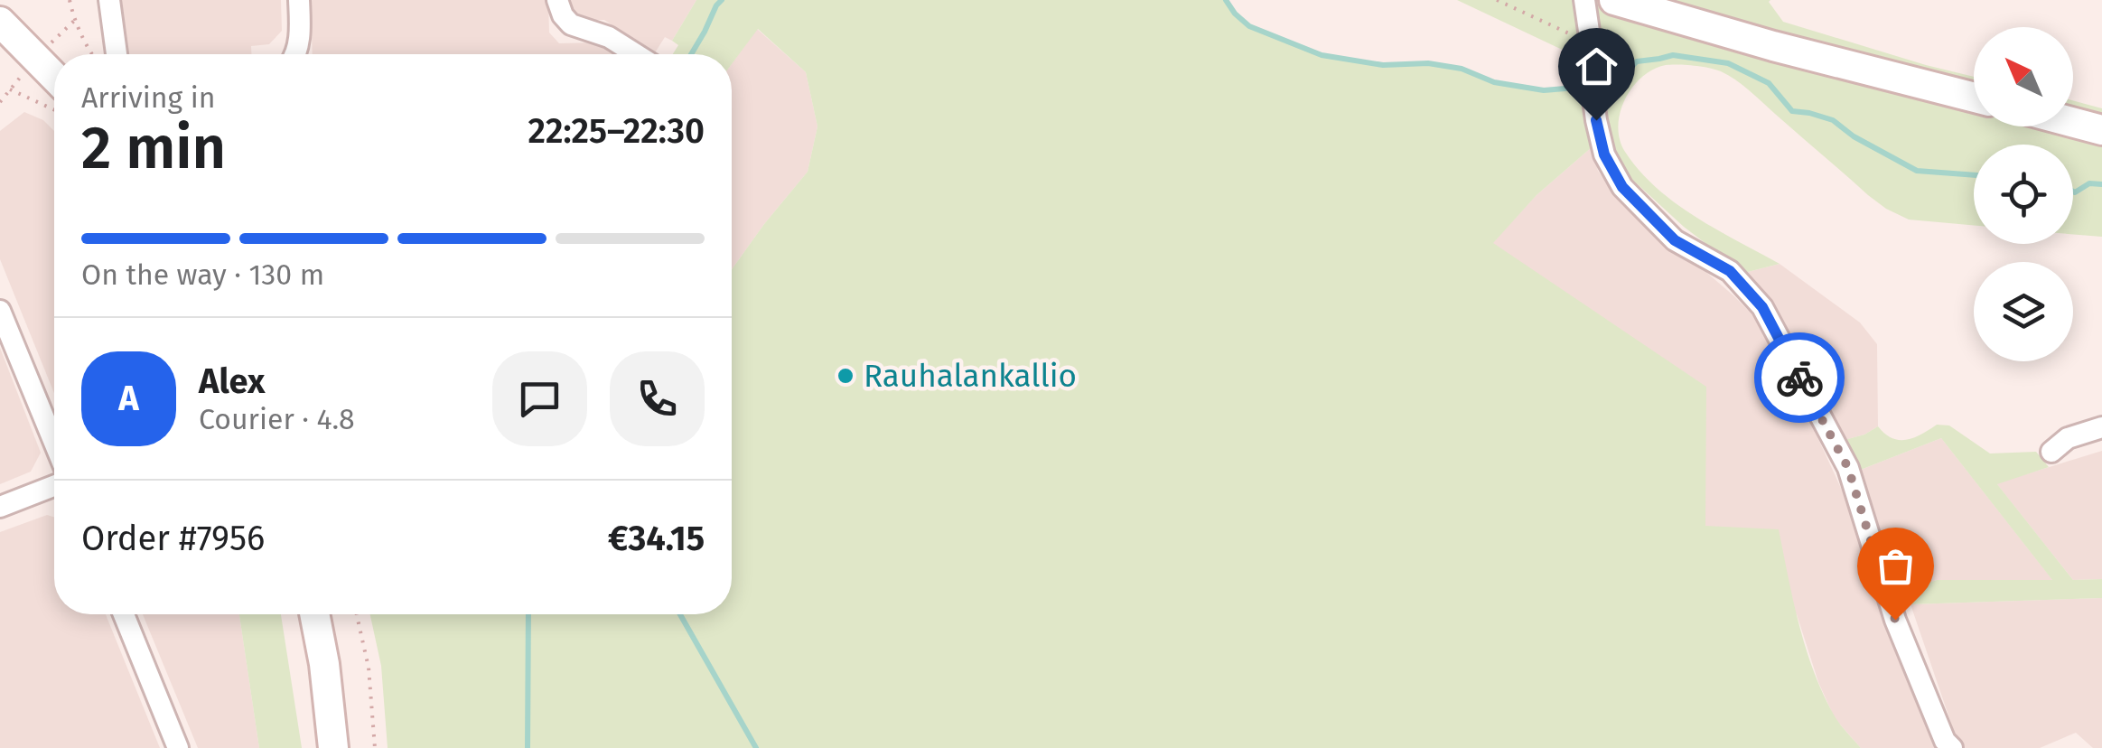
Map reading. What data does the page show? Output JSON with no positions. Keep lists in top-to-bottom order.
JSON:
{
  "places": ["Rauhalankallio"],
  "north": "top left",
  "page": {
    "heading": ["2 min", "Arriving in", "22:25–22:30"],
    "panel": [
      "Alex",
      "Courier · 4.8",
      "Order #7956",
      "€34.15"
    ],
    "bar": "On the way · 130 m",
    "round": "A"
  }
}
